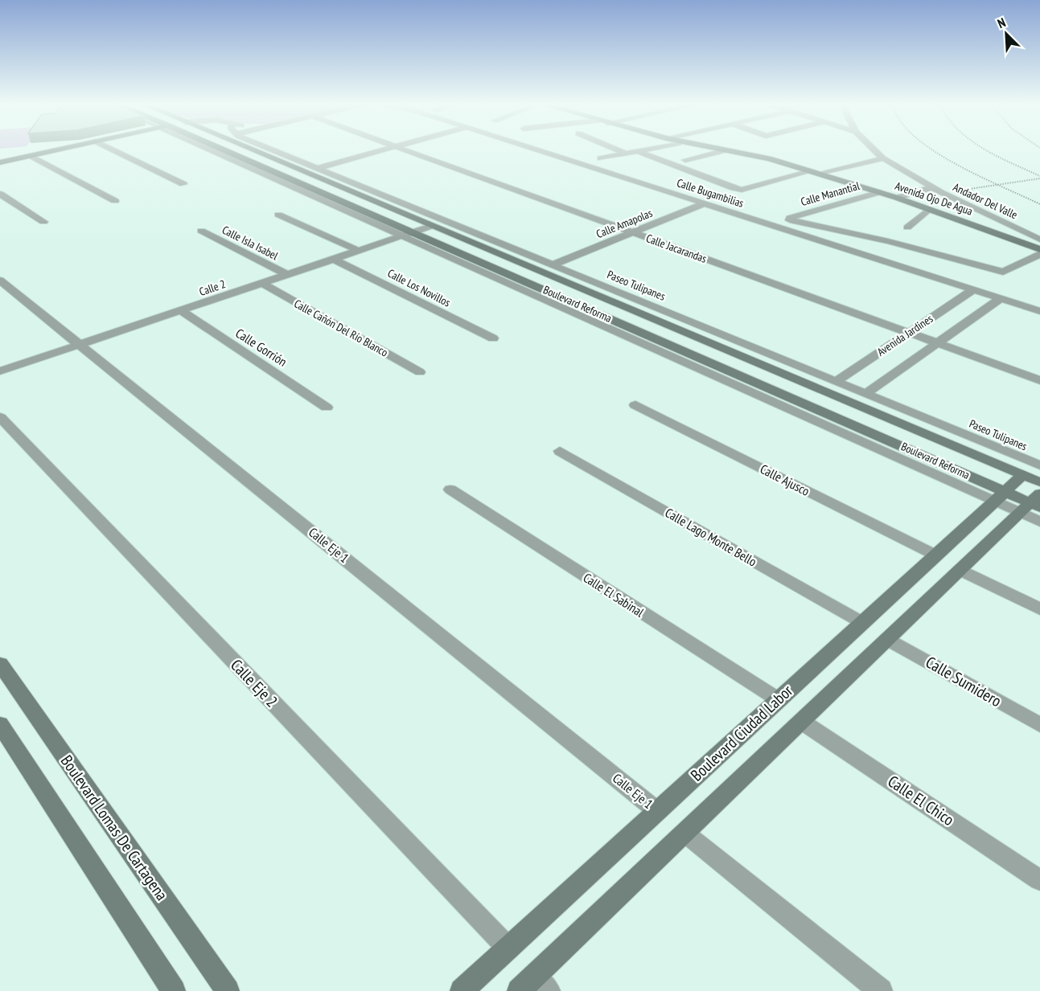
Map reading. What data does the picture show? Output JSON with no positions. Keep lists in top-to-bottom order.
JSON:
{
  "streets": {
    "street": [
      "Calle Bugambilias",
      "Calle Manantial",
      "Avenida Ojo De Agua",
      "Andador Del Valle",
      "Calle Amapolas",
      "Calle Isla Isabel",
      "Calle Jacarandas",
      "Paseo Tulipanes",
      "Calle 2",
      "Calle Los Novillos",
      "Boulevard Reforma",
      "Calle Cañón Del Río Blanco",
      "Avenida Jardines",
      "Calle Gorrión",
      "Calle Ajusco",
      "Calle Lago Monte Bello",
      "Calle Eje 1",
      "Calle El Sabinal",
      "Calle Sumidero",
      "Calle Eje 2",
      "Boulevard Ciudad Labor",
      "Calle El Chico",
      "Boulevard Lomas De Cartagena"
    ]
  },
  "crossings": [
    ["Calle Bugambilias", "Calle Amapolas"],
    ["Calle Bugambilias", "Avenida Jardines"],
    ["Calle Manantial", "Avenida Ojo De Agua"],
    ["Calle Amapolas", "Calle Jacarandas"],
    ["Calle Amapolas", "Paseo Tulipanes"],
    ["Calle Isla Isabel", "Calle 2"],
    ["Calle Jacarandas", "Avenida Jardines"],
    ["Paseo Tulipanes", "Avenida Jardines"],
    ["Calle 2", "Calle Los Novillos"],
    ["Calle 2", "Boulevard Reforma"],
    ["Calle 2", "Calle Cañón Del Río Blanco"],
    ["Calle 2", "Calle Gorrión"],
    ["Calle 2", "Calle Eje 1"],
    ["Boulevard Reforma", "Boulevard Ciudad Labor"],
    ["Calle Ajusco", "Boulevard Ciudad Labor"],
    ["Calle Lago Monte Bello", "Boulevard Ciudad Labor"],
    ["Calle Eje 1", "Boulevard Ciudad Labor"],
    ["Calle El Sabinal", "Boulevard Ciudad Labor"],
    ["Calle Eje 2", "Boulevard Ciudad Labor"]
  ],
  "north": "top left"
}
